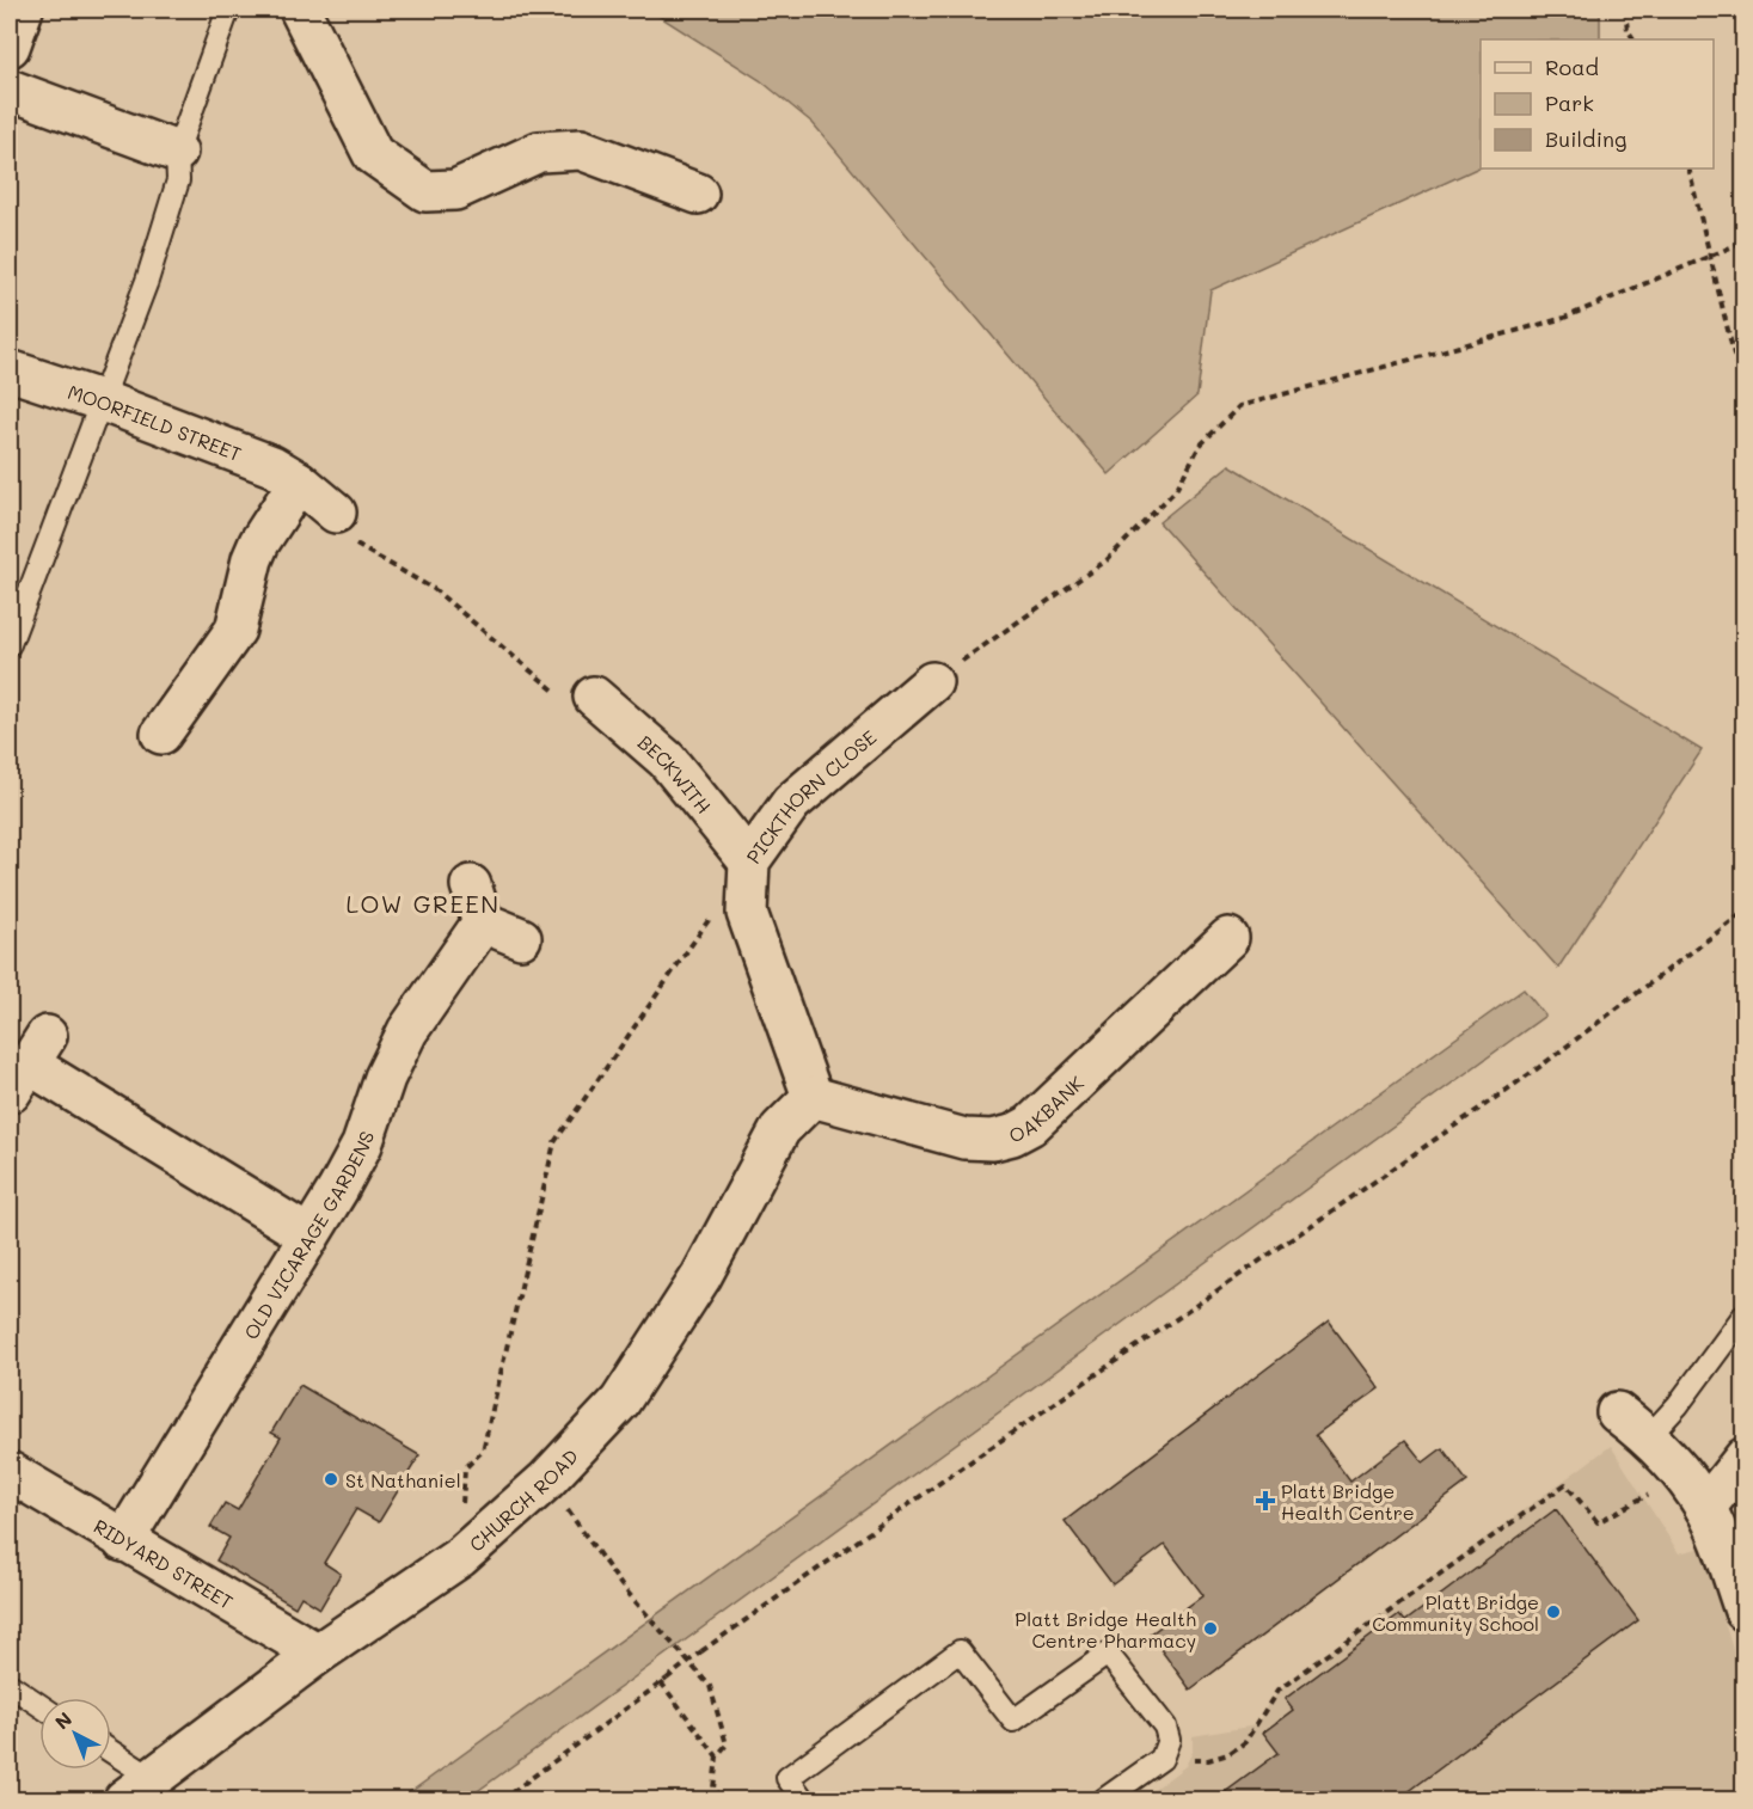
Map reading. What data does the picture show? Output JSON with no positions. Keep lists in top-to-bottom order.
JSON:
{
  "streets": {
    "street": [
      "MOORFIELD STREET",
      "BECKWITH",
      "PICKTHORN CLOSE",
      "OAKBANK",
      "OLD VICARAGE GARDENS",
      "CHURCH ROAD",
      "RIDYARD STREET"
    ]
  },
  "crossings": [
    ["BECKWITH", "PICKTHORN CLOSE"],
    ["PICKTHORN CLOSE", "OAKBANK"],
    ["PICKTHORN CLOSE", "CHURCH ROAD"],
    ["OAKBANK", "CHURCH ROAD"],
    ["OLD VICARAGE GARDENS", "RIDYARD STREET"],
    ["CHURCH ROAD", "RIDYARD STREET"]
  ],
  "districts": ["LOW GREEN"],
  "places": {
    "other": ["St Nathaniel", "Platt Bridge Community School", "Platt Bridge Health Centre Pharmacy"],
    "health": ["Platt Bridge Health Centre"]
  },
  "legend": ["Road", "Park", "Building"],
  "north": "top left"
}
